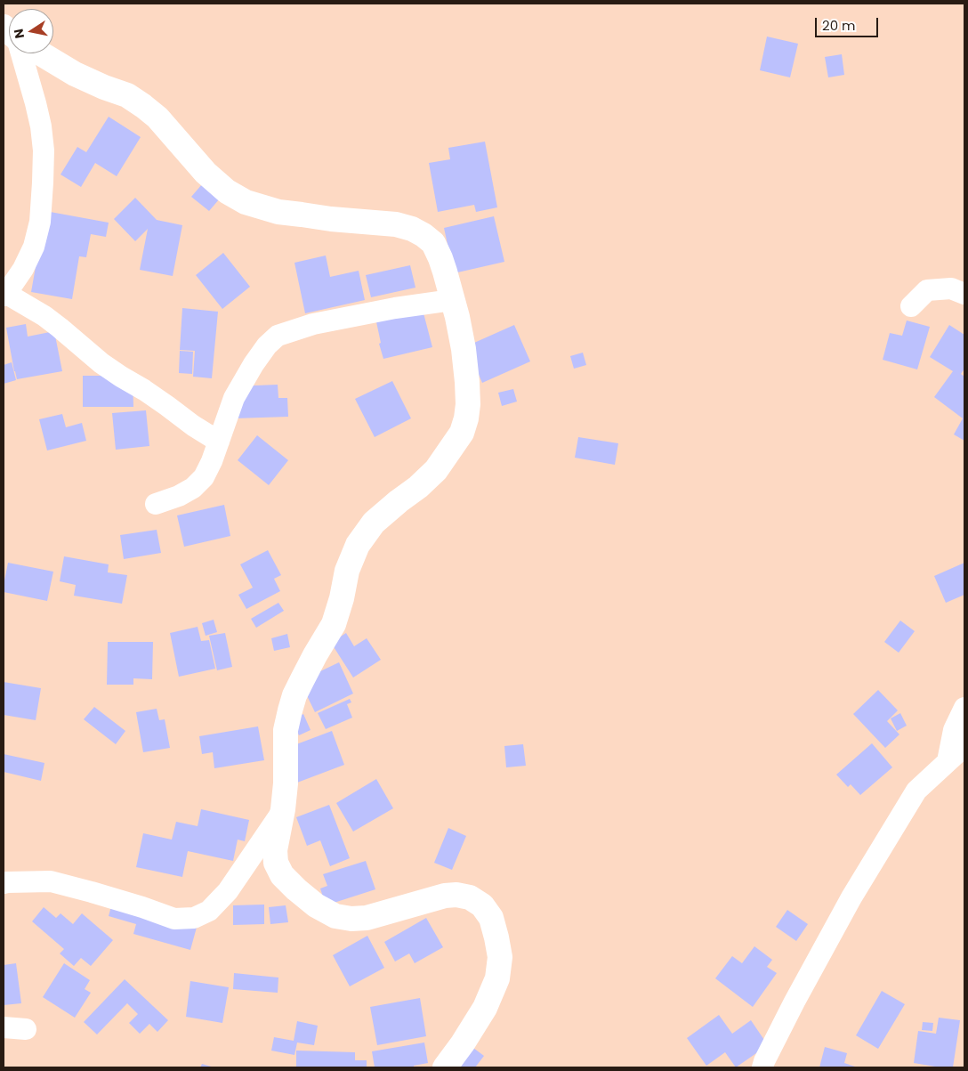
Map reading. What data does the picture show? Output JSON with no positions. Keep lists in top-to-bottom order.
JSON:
{
  "scale_bar": "20 m",
  "north": "left"
}
